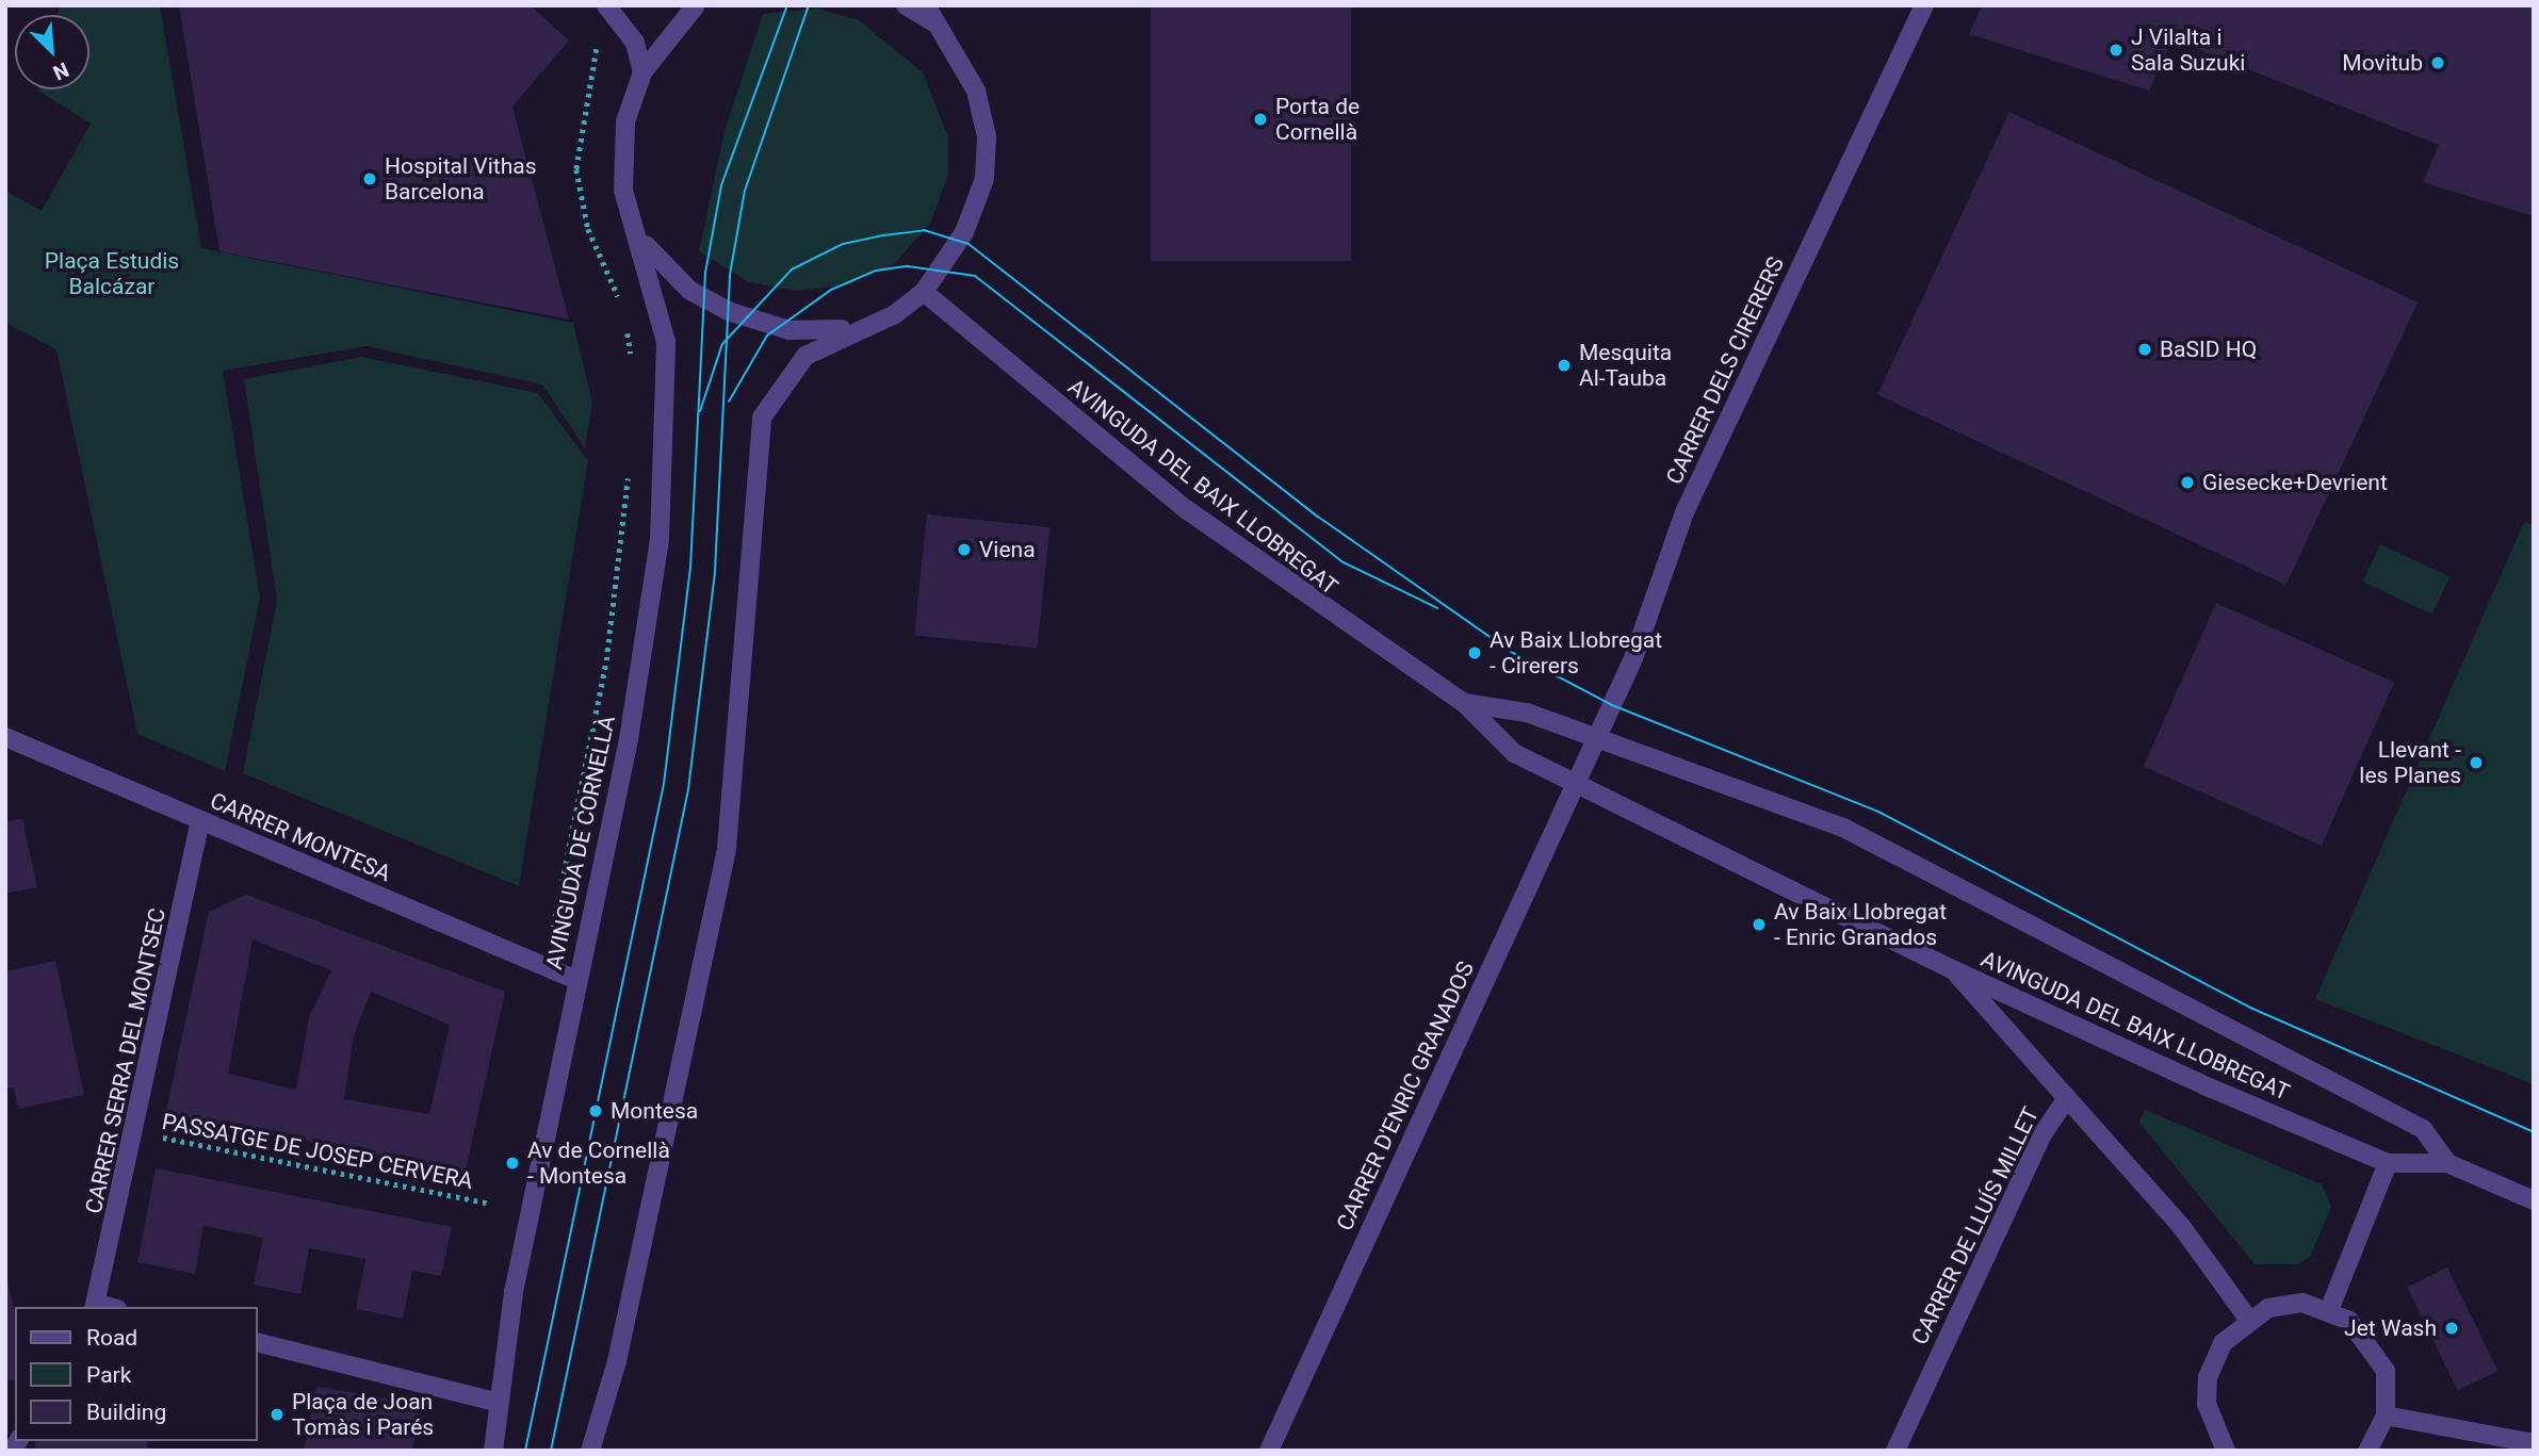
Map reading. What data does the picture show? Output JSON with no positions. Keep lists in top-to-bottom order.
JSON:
{
  "streets": {
    "street": [
      "CARRER DELS CIRERERS",
      "AVINGUDA DEL BAIX LLOBREGAT",
      "CARRER MONTESA",
      "AVINGUDA DE CORNELLÀ",
      "CARRER SERRA DEL MONTSEC",
      "CARRER D'ENRIC GRANADOS",
      "CARRER DE LLUÍS MILLET"
    ],
    "path": ["PASSATGE DE JOSEP CERVERA"]
  },
  "crossings": [
    ["CARRER DELS CIRERERS", "AVINGUDA DEL BAIX LLOBREGAT"],
    ["CARRER DELS CIRERERS", "CARRER D'ENRIC GRANADOS"],
    ["AVINGUDA DEL BAIX LLOBREGAT", "AVINGUDA DE CORNELLÀ"],
    ["AVINGUDA DEL BAIX LLOBREGAT", "CARRER D'ENRIC GRANADOS"],
    ["AVINGUDA DEL BAIX LLOBREGAT", "CARRER DE LLUÍS MILLET"],
    ["CARRER MONTESA", "AVINGUDA DE CORNELLÀ"],
    ["CARRER MONTESA", "CARRER SERRA DEL MONTSEC"],
    ["CARRER SERRA DEL MONTSEC", "PASSATGE DE JOSEP CERVERA"]
  ],
  "parks": ["Plaça Estudis Balcázar"],
  "places": [
    "J Vilalta i Sala Suzuki",
    "Movitub",
    "Porta de Cornellà",
    "Hospital Vithas Barcelona",
    "BaSID HQ",
    "Mesquita Al-Tauba",
    "Giesecke+Devrient",
    "Viena",
    "Av Baix Llobregat - Cirerers",
    "Llevant - les Planes",
    "Av Baix Llobregat - Enric Granados",
    "Montesa",
    "Av de Cornellà - Montesa",
    "Jet Wash",
    "Plaça de Joan Tomàs i Parés"
  ],
  "legend": ["Road", "Park", "Building"],
  "north": "bottom right"
}
